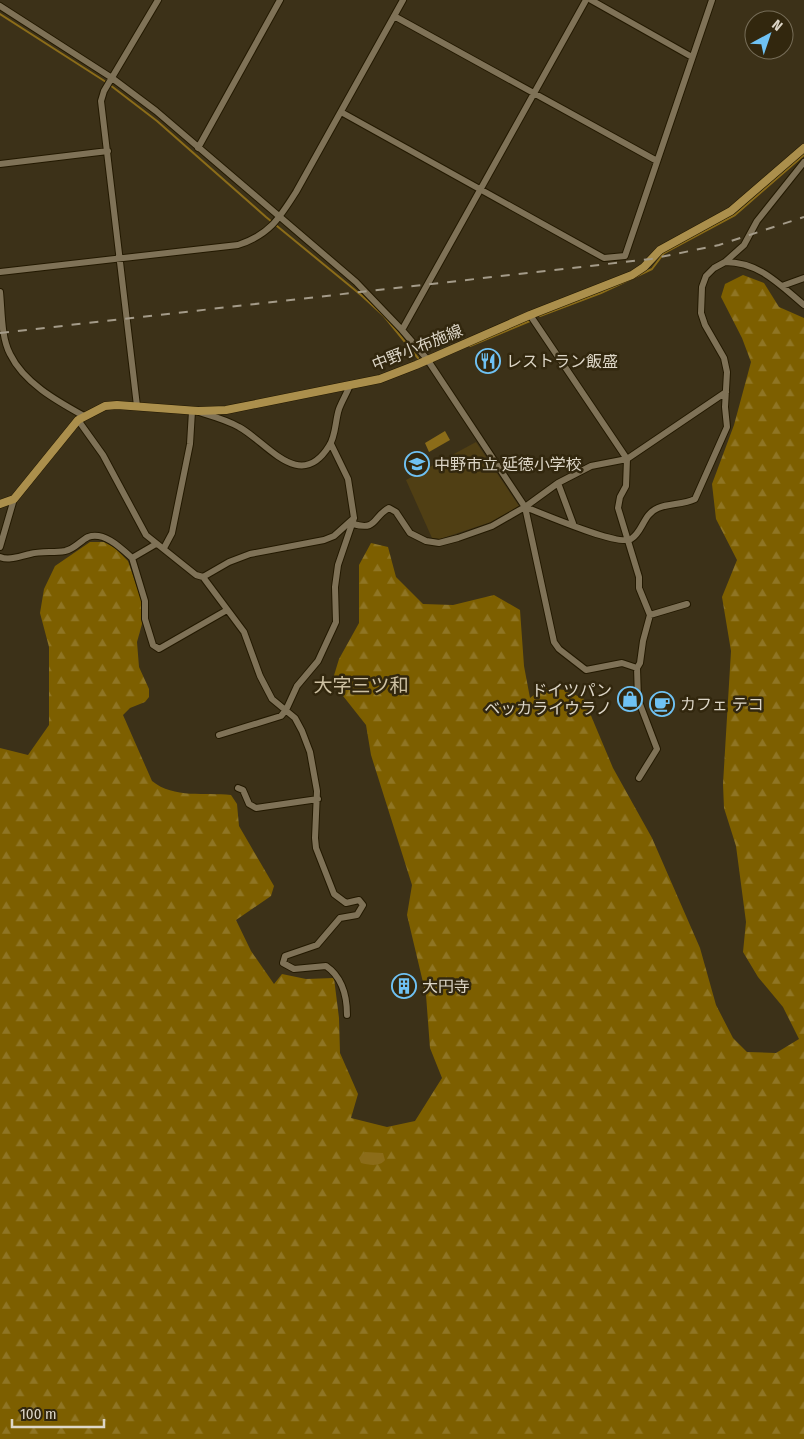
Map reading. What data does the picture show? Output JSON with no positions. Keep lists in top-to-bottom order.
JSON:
{
  "streets": {
    "main road": ["中野小布施線"]
  },
  "districts": ["大字三ツ和"],
  "places": {
    "restaurant": ["レストラン飯盛"],
    "school or university": ["中野市立 延徳小学校"],
    "shop": ["ドイツパン ベッカライウラノ"],
    "cafe": ["カフェ テコ"],
    "building": ["大円寺"]
  },
  "scale_bar": "100 m",
  "north": "top right"
}
